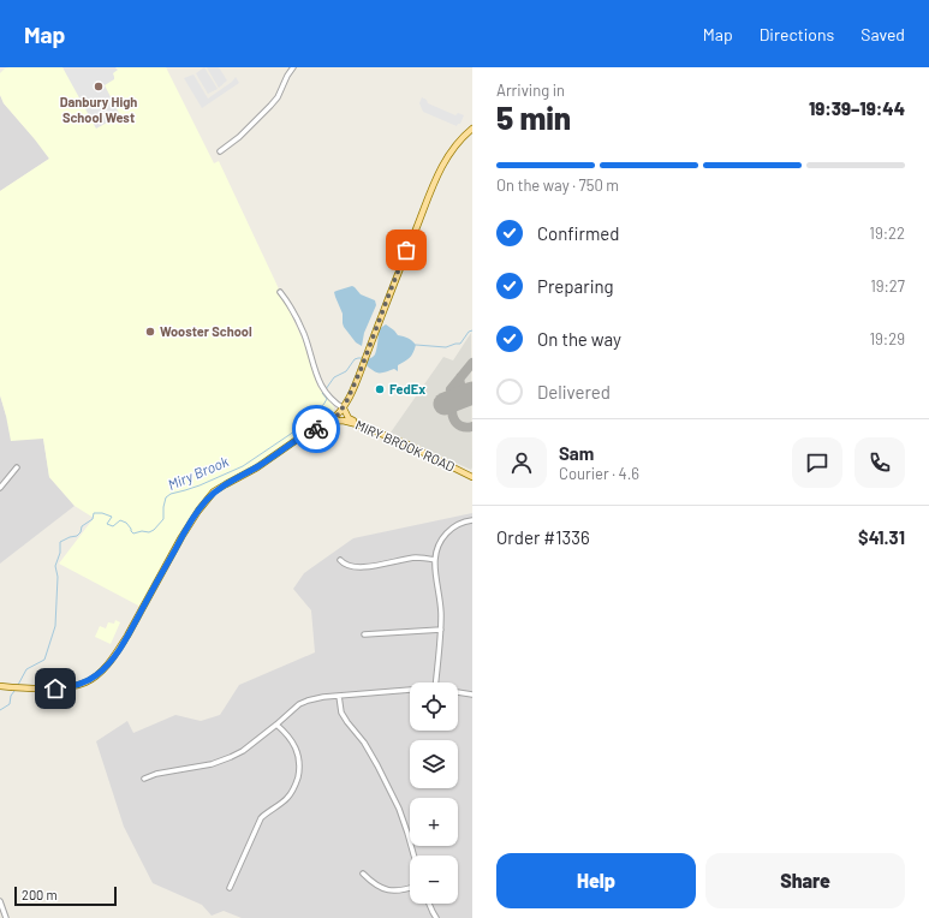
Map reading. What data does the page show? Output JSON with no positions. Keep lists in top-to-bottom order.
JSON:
{
  "streets": {
    "main road": ["MIRY BROOK ROAD"]
  },
  "water": ["Miry Brook"],
  "places": ["Danbury High School West", "Wooster School", "FedEx"],
  "scale_bar": "200 m",
  "page": {
    "header": "Map",
    "nav": ["Map", "Directions", "Saved"],
    "heading": ["5 min", "Arriving in", "19:39–19:44"],
    "panel": [
      "Sam",
      "Courier · 4.6",
      "Order #1336",
      "$41.31"
    ],
    "bar": "On the way · 750 m",
    "list": [
      ["Confirmed", "19:22"],
      ["Preparing", "19:27"],
      ["On the way", "19:29"],
      "Delivered"
    ],
    "map_buttons": ["+", "−"],
    "buttons": ["Help", "Share"],
    "scale": "200 m"
  }
}
